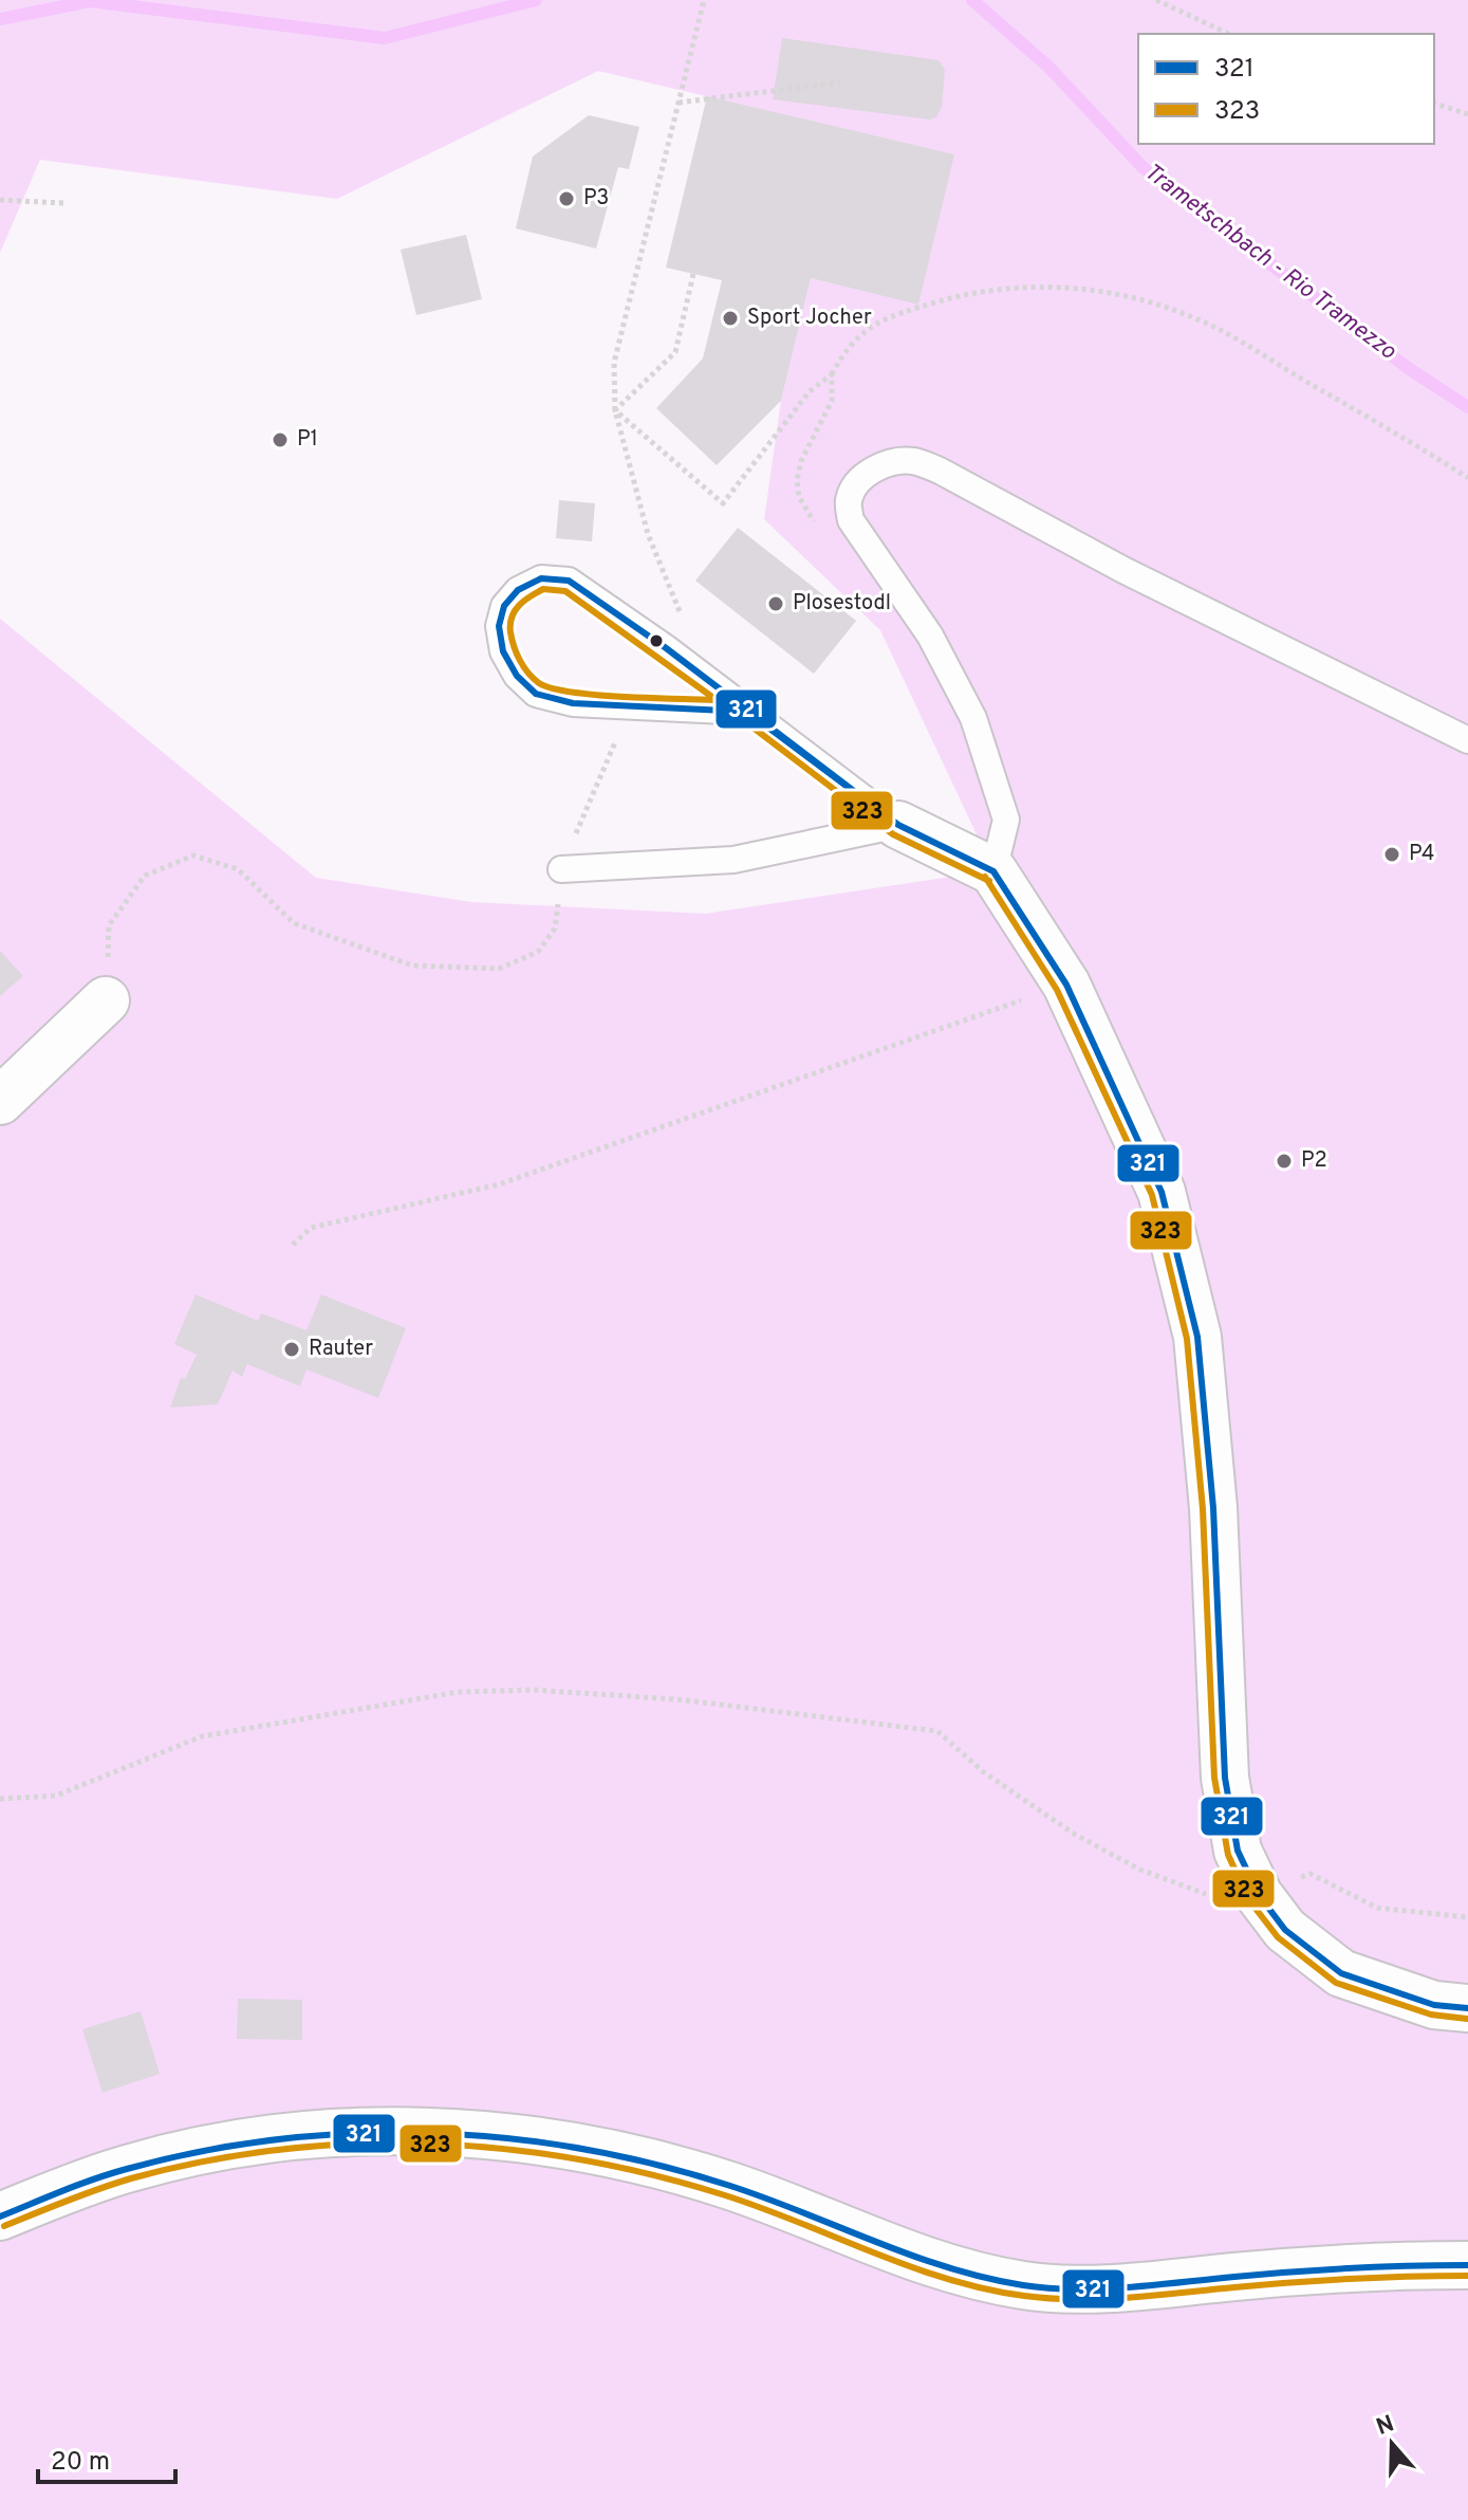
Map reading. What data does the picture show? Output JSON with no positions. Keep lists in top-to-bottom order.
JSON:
{
  "water": ["Trametschbach - Rio Tramezzo"],
  "places": [
    "P3",
    "Sport Jocher",
    "P1",
    "Plosestodl",
    "P4",
    "P2",
    "Rauter"
  ],
  "lines": ["transit line 321", "transit line 323"],
  "legend": ["321", "323"],
  "scale_bar": "20 m",
  "north": "top"
}
